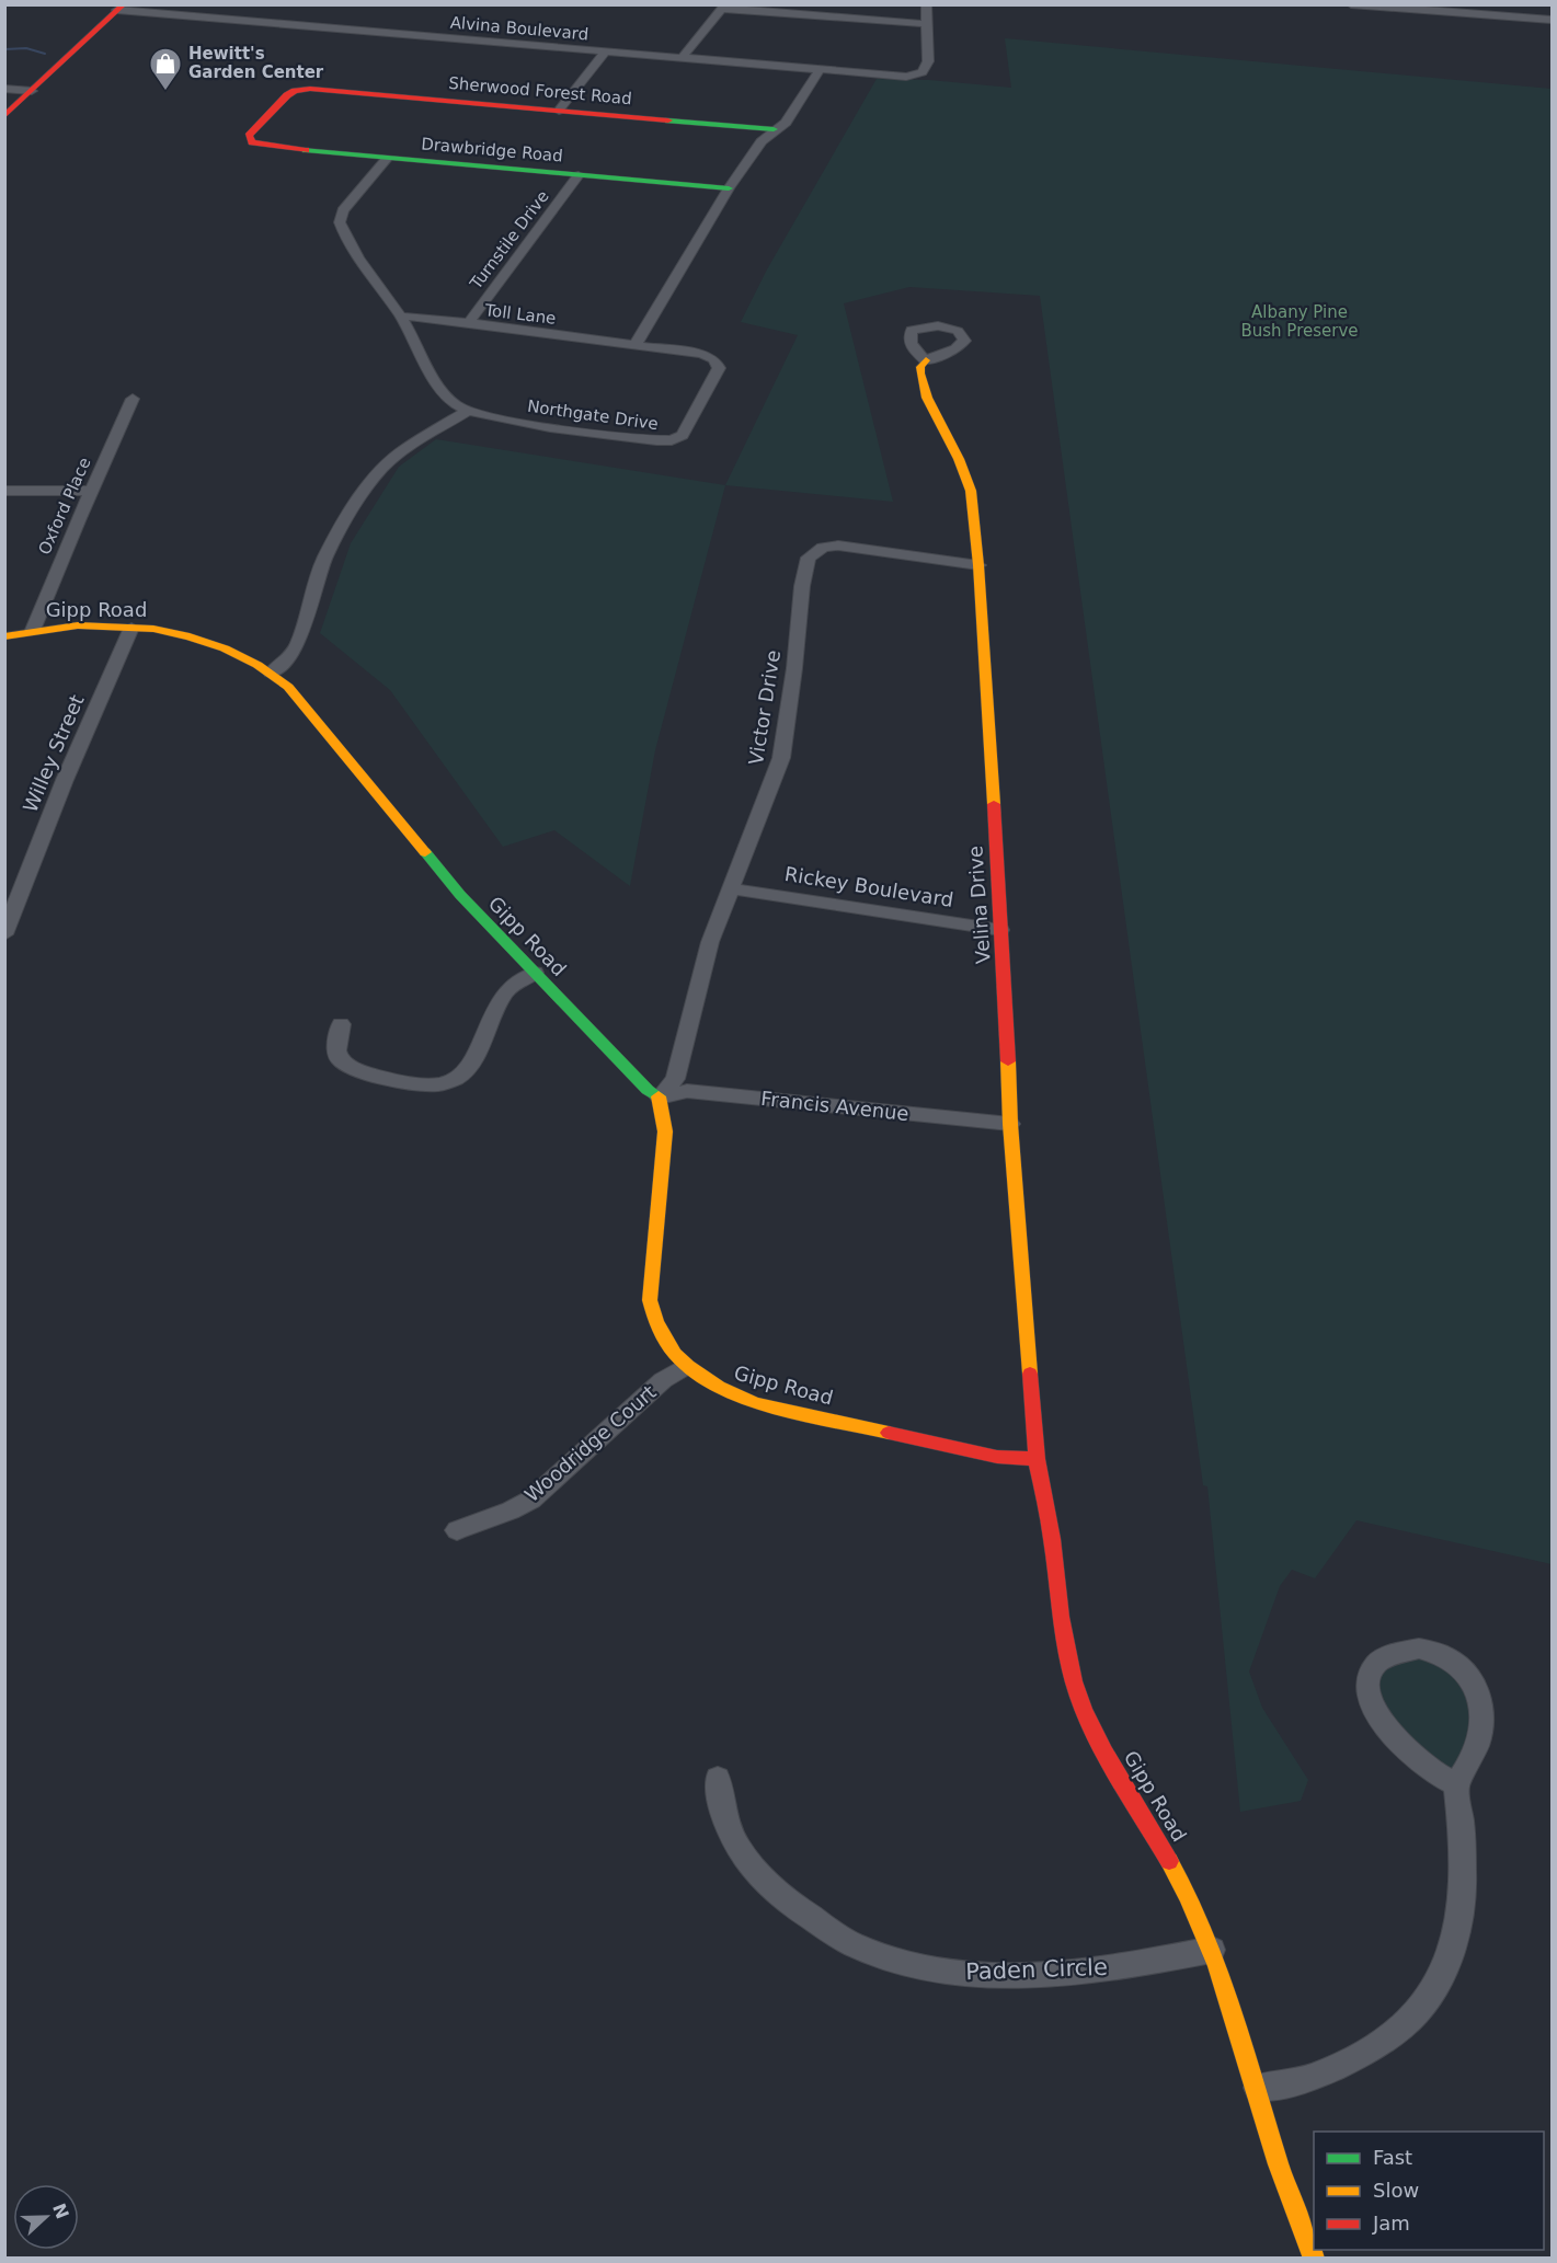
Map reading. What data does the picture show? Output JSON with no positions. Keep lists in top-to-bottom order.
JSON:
{
  "streets": {
    "street": [
      "Alvina Boulevard",
      "Sherwood Forest Road",
      "Drawbridge Road",
      "Turnstile Drive",
      "Toll Lane",
      "Northgate Drive",
      "Oxford Place",
      "Gipp Road",
      "Victor Drive",
      "Willey Street",
      "Rickey Boulevard",
      "Velina Drive",
      "Francis Avenue",
      "Woodridge Court",
      "Paden Circle"
    ]
  },
  "crossings": [
    ["Sherwood Forest Road", "Drawbridge Road"],
    ["Drawbridge Road", "Turnstile Drive"],
    ["Turnstile Drive", "Toll Lane"],
    ["Toll Lane", "Northgate Drive"],
    ["Oxford Place", "Gipp Road"],
    ["Gipp Road", "Victor Drive"],
    ["Gipp Road", "Willey Street"],
    ["Gipp Road", "Velina Drive"],
    ["Gipp Road", "Francis Avenue"],
    ["Gipp Road", "Woodridge Court"],
    ["Gipp Road", "Paden Circle"],
    ["Victor Drive", "Rickey Boulevard"],
    ["Victor Drive", "Velina Drive"],
    ["Victor Drive", "Francis Avenue"],
    ["Rickey Boulevard", "Velina Drive"],
    ["Velina Drive", "Francis Avenue"]
  ],
  "parks": ["Albany Pine Bush Preserve"],
  "places": {
    "shop": ["Hewitt's Garden Center"]
  },
  "legend": ["Fast", "Slow", "Jam"],
  "north": "right"
}
